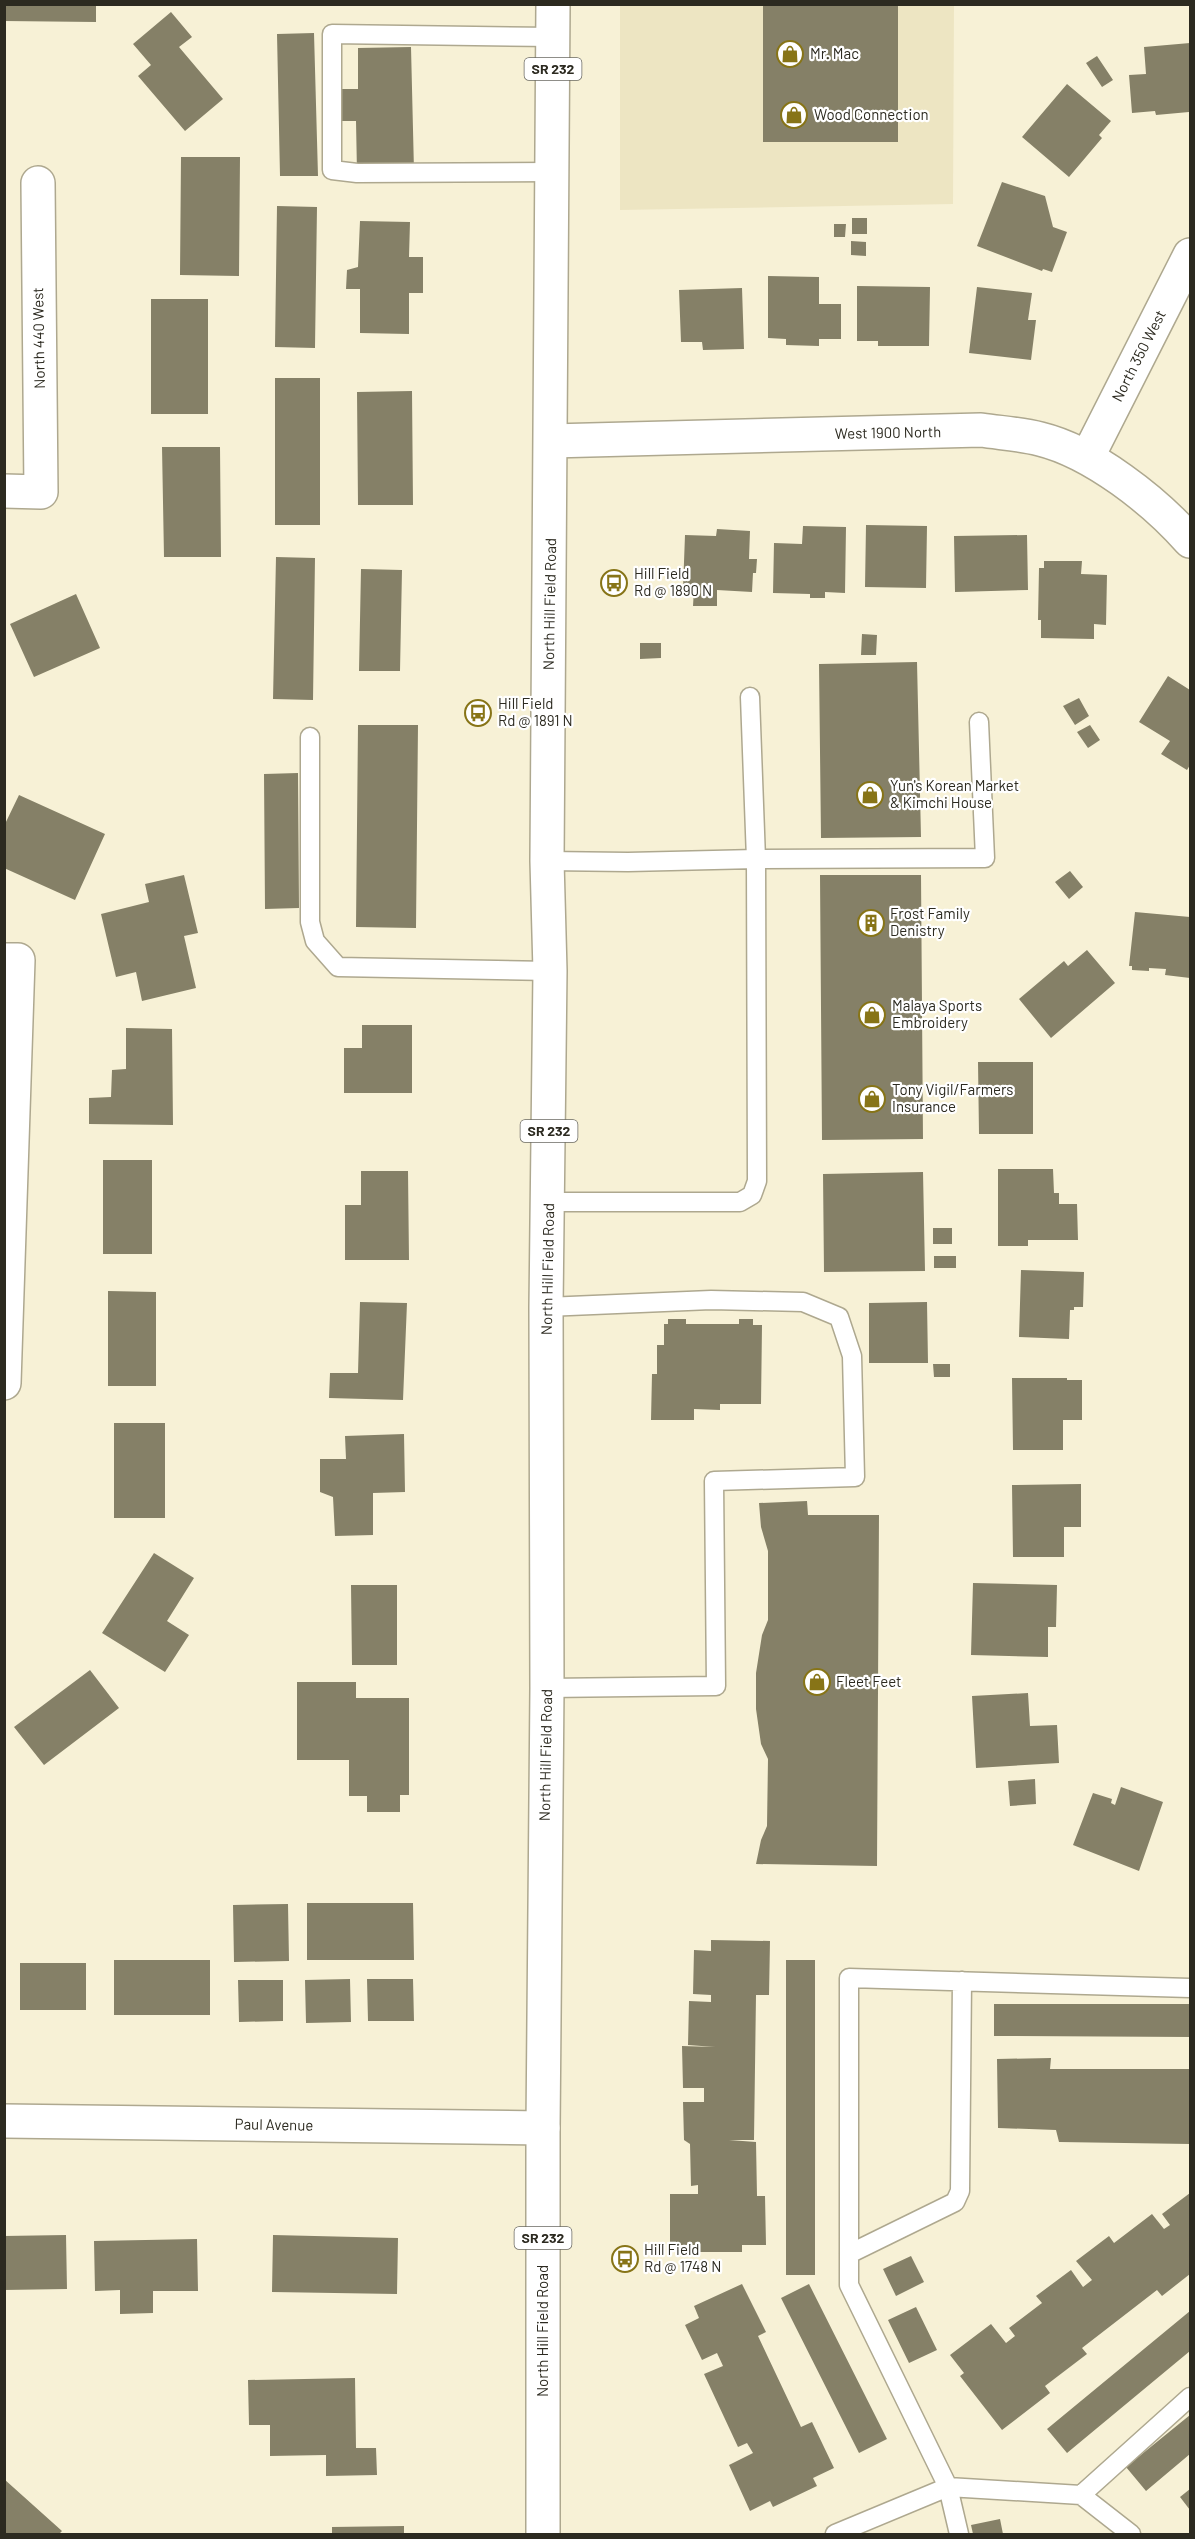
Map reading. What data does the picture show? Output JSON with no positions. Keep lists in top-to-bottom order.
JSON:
{
  "streets": {
    "main road": [
      "SR 232",
      "North 440 West",
      "North 350 West",
      "West 1900 North",
      "North Hill Field Road",
      "Paul Avenue"
    ]
  },
  "crossings": [
    ["North 350 West", "West 1900 North"],
    ["West 1900 North", "North Hill Field Road"],
    ["North Hill Field Road", "Paul Avenue"]
  ],
  "places": {
    "shop": [
      "Mr. Mac",
      "Wood Connection",
      "Yun's Korean Market & Kimchi House",
      "Malaya Sports Embroidery",
      "Tony Vigil/Farmers Insurance",
      "Fleet Feet"
    ],
    "bus stop": ["Hill Field Rd @ 1890 N", "Hill Field Rd @ 1891 N", "Hill Field Rd @ 1748 N"],
    "building": ["Frost Family Denistry"]
  }
}
